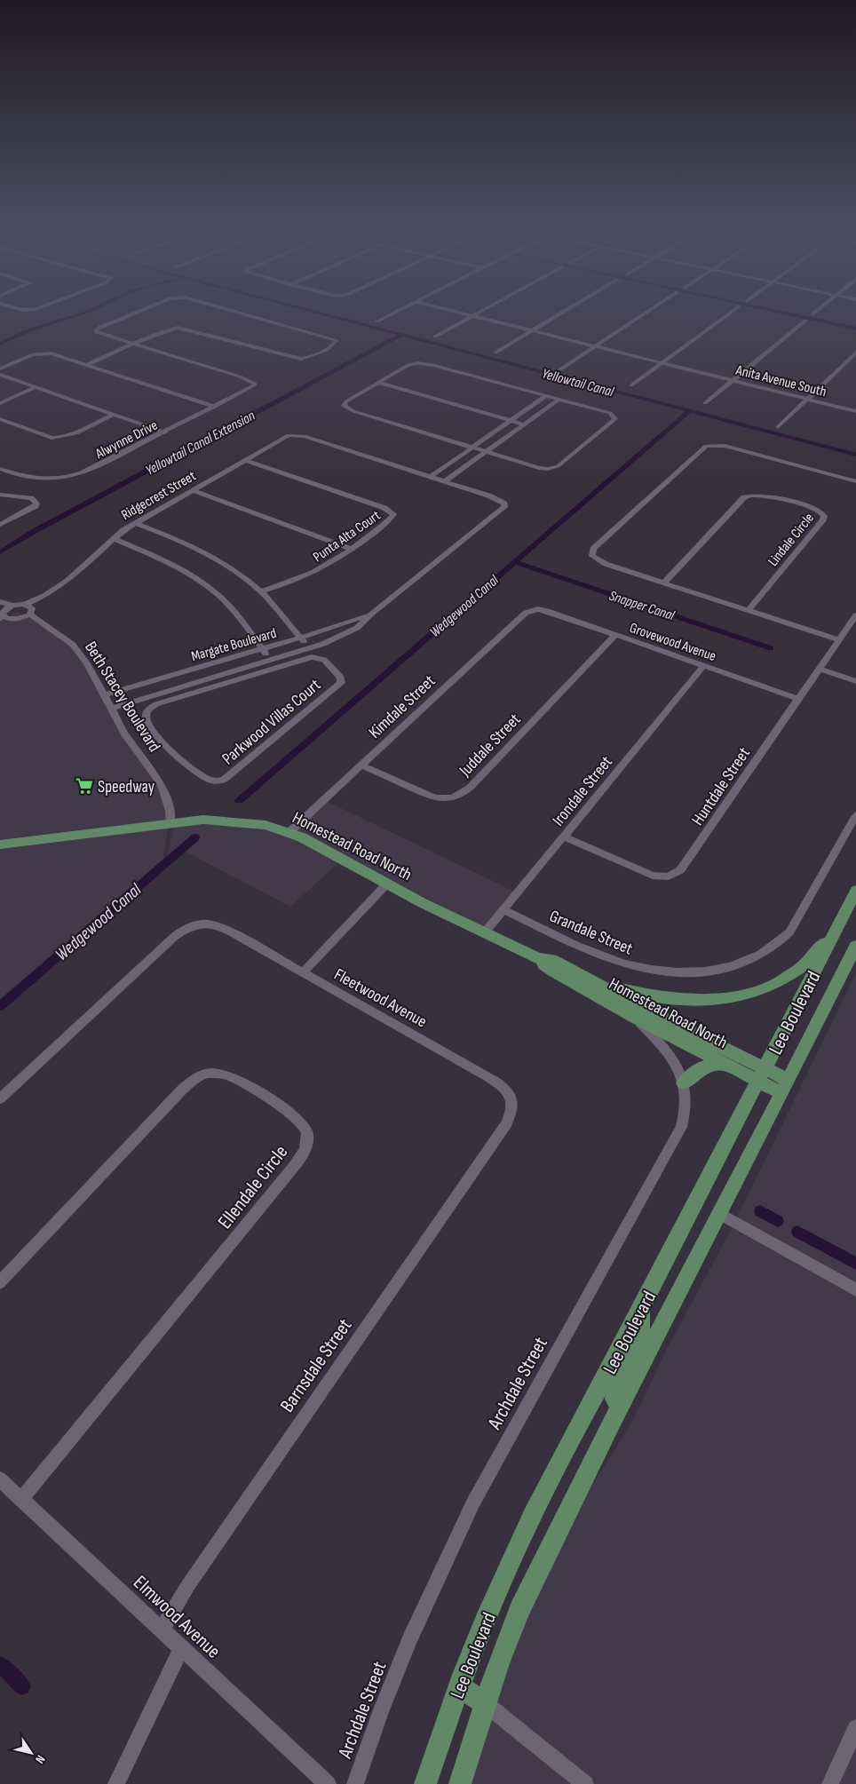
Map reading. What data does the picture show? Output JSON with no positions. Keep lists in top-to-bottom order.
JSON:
{
  "streets": {
    "main road": ["Homestead Road North", "Lee Boulevard"],
    "street": [
      "Anita Avenue South",
      "Alwynne Drive",
      "Ridgecrest Street",
      "Punta Alta Court",
      "Lindale Circle",
      "Grovewood Avenue",
      "Margate Boulevard",
      "Beth Stacey Boulevard",
      "Kimdale Street",
      "Parkwood Villas Court",
      "Juddale Street",
      "Huntdale Street",
      "Irondale Street",
      "Grandale Street",
      "Fleetwood Avenue",
      "Ellendale Circle",
      "Barnsdale Street",
      "Archdale Street",
      "Elmwood Avenue"
    ]
  },
  "crossings": [
    ["Ridgecrest Street", "Punta Alta Court"],
    ["Ridgecrest Street", "Beth Stacey Boulevard"],
    ["Grovewood Avenue", "Kimdale Street"],
    ["Grovewood Avenue", "Juddale Street"],
    ["Grovewood Avenue", "Huntdale Street"],
    ["Grovewood Avenue", "Irondale Street"],
    ["Margate Boulevard", "Beth Stacey Boulevard"],
    ["Beth Stacey Boulevard", "Homestead Road North"],
    ["Kimdale Street", "Juddale Street"],
    ["Kimdale Street", "Homestead Road North"],
    ["Huntdale Street", "Irondale Street"],
    ["Irondale Street", "Homestead Road North"],
    ["Irondale Street", "Grandale Street"],
    ["Homestead Road North", "Lee Boulevard"],
    ["Homestead Road North", "Archdale Street"],
    ["Fleetwood Avenue", "Barnsdale Street"],
    ["Ellendale Circle", "Elmwood Avenue"],
    ["Barnsdale Street", "Elmwood Avenue"]
  ],
  "water": [
    "Yellowtail Canal",
    "Yellowtail Canal Extension",
    "Snapper Canal",
    "Wedgewood Canal"
  ],
  "places": {
    "supermarket": ["Speedway"]
  },
  "north": "bottom right"
}
